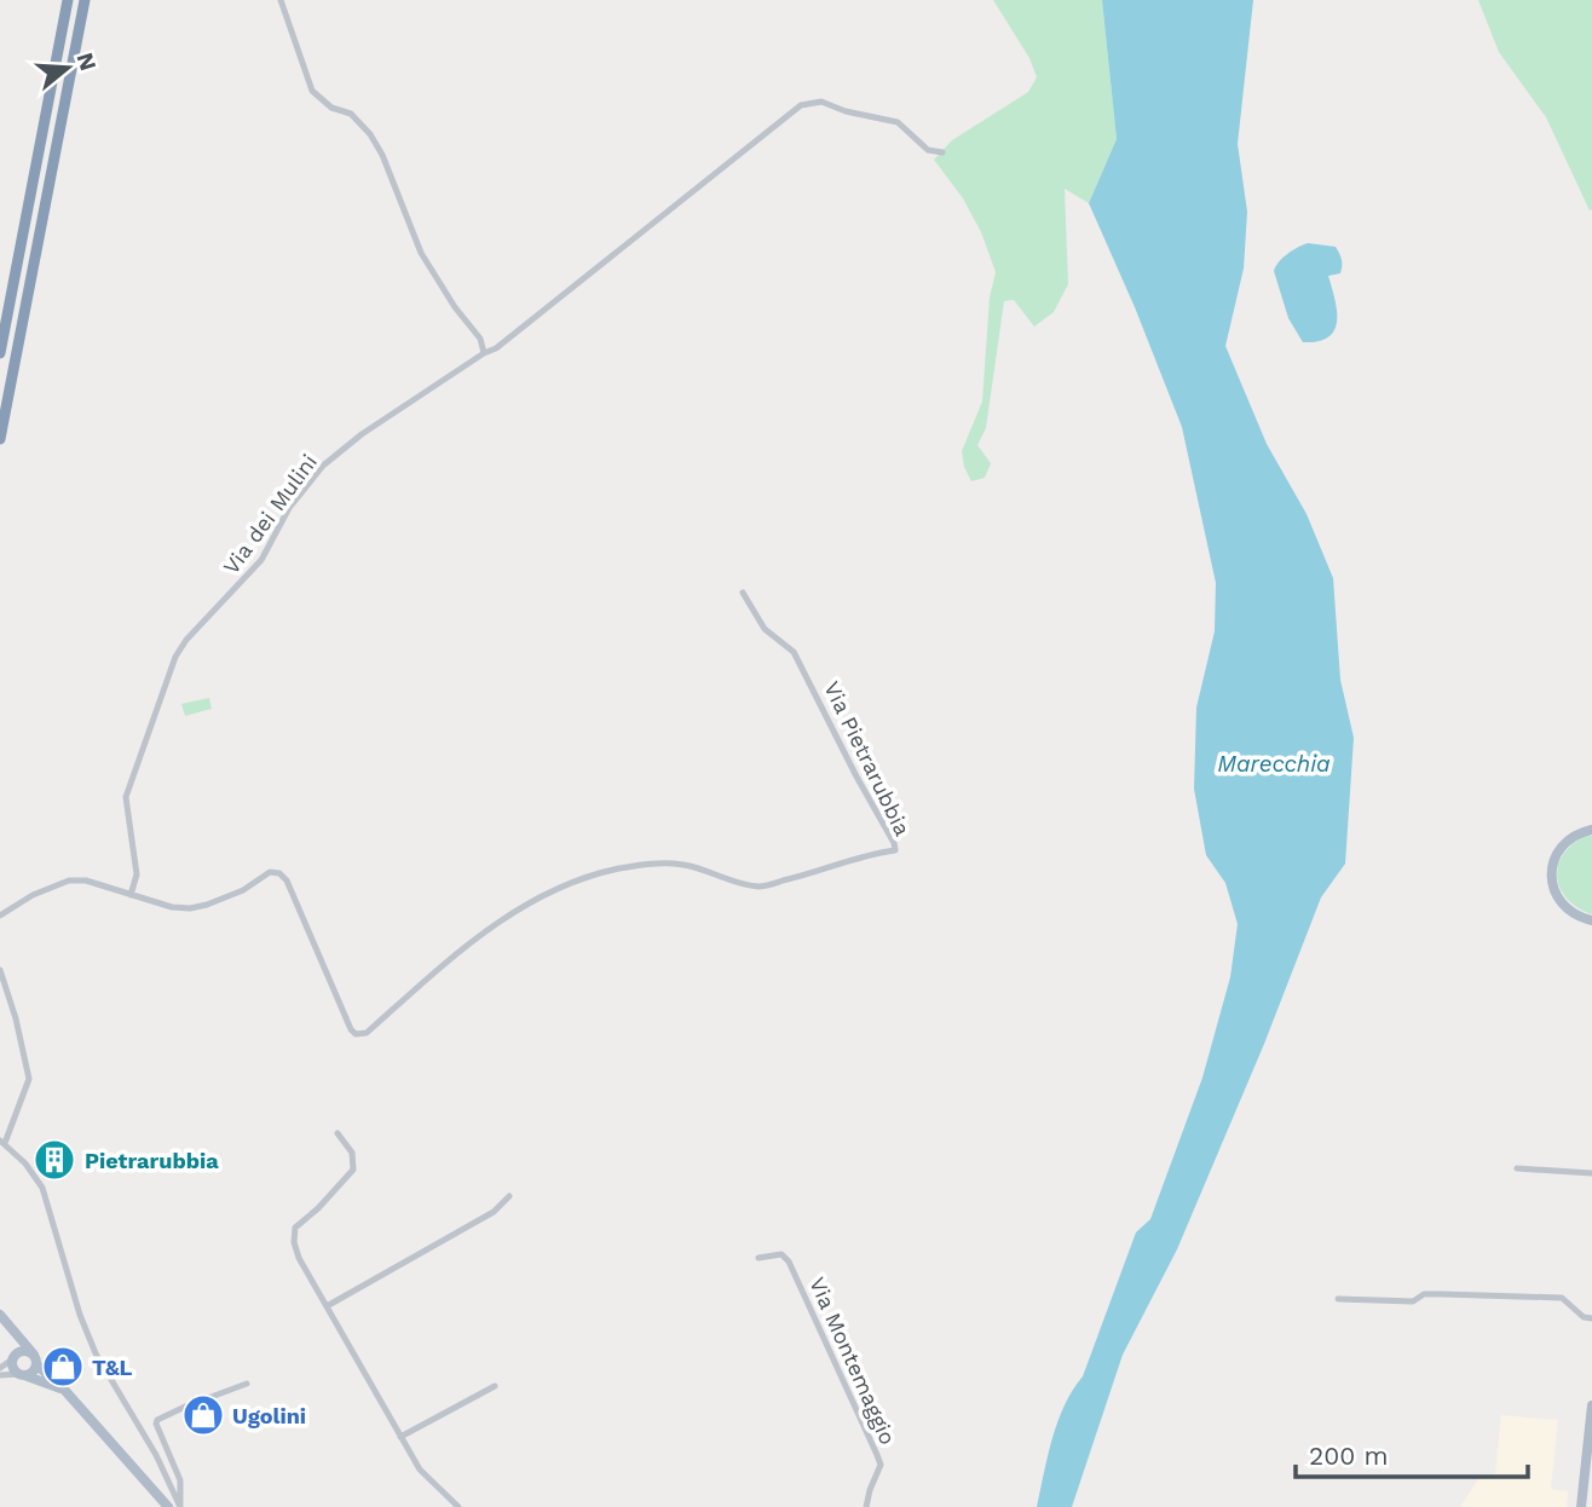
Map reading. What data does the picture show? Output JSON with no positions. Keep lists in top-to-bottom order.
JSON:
{
  "streets": {
    "street": ["Via dei Mulini", "Via Pietrarubbia", "Via Montemaggio"]
  },
  "crossings": [
    ["Via dei Mulini", "Via Pietrarubbia"]
  ],
  "water": ["Marecchia"],
  "places": {
    "building": ["Pietrarubbia"],
    "shop": ["T&L", "Ugolini"]
  },
  "scale_bar": "200 m",
  "north": "right"
}
